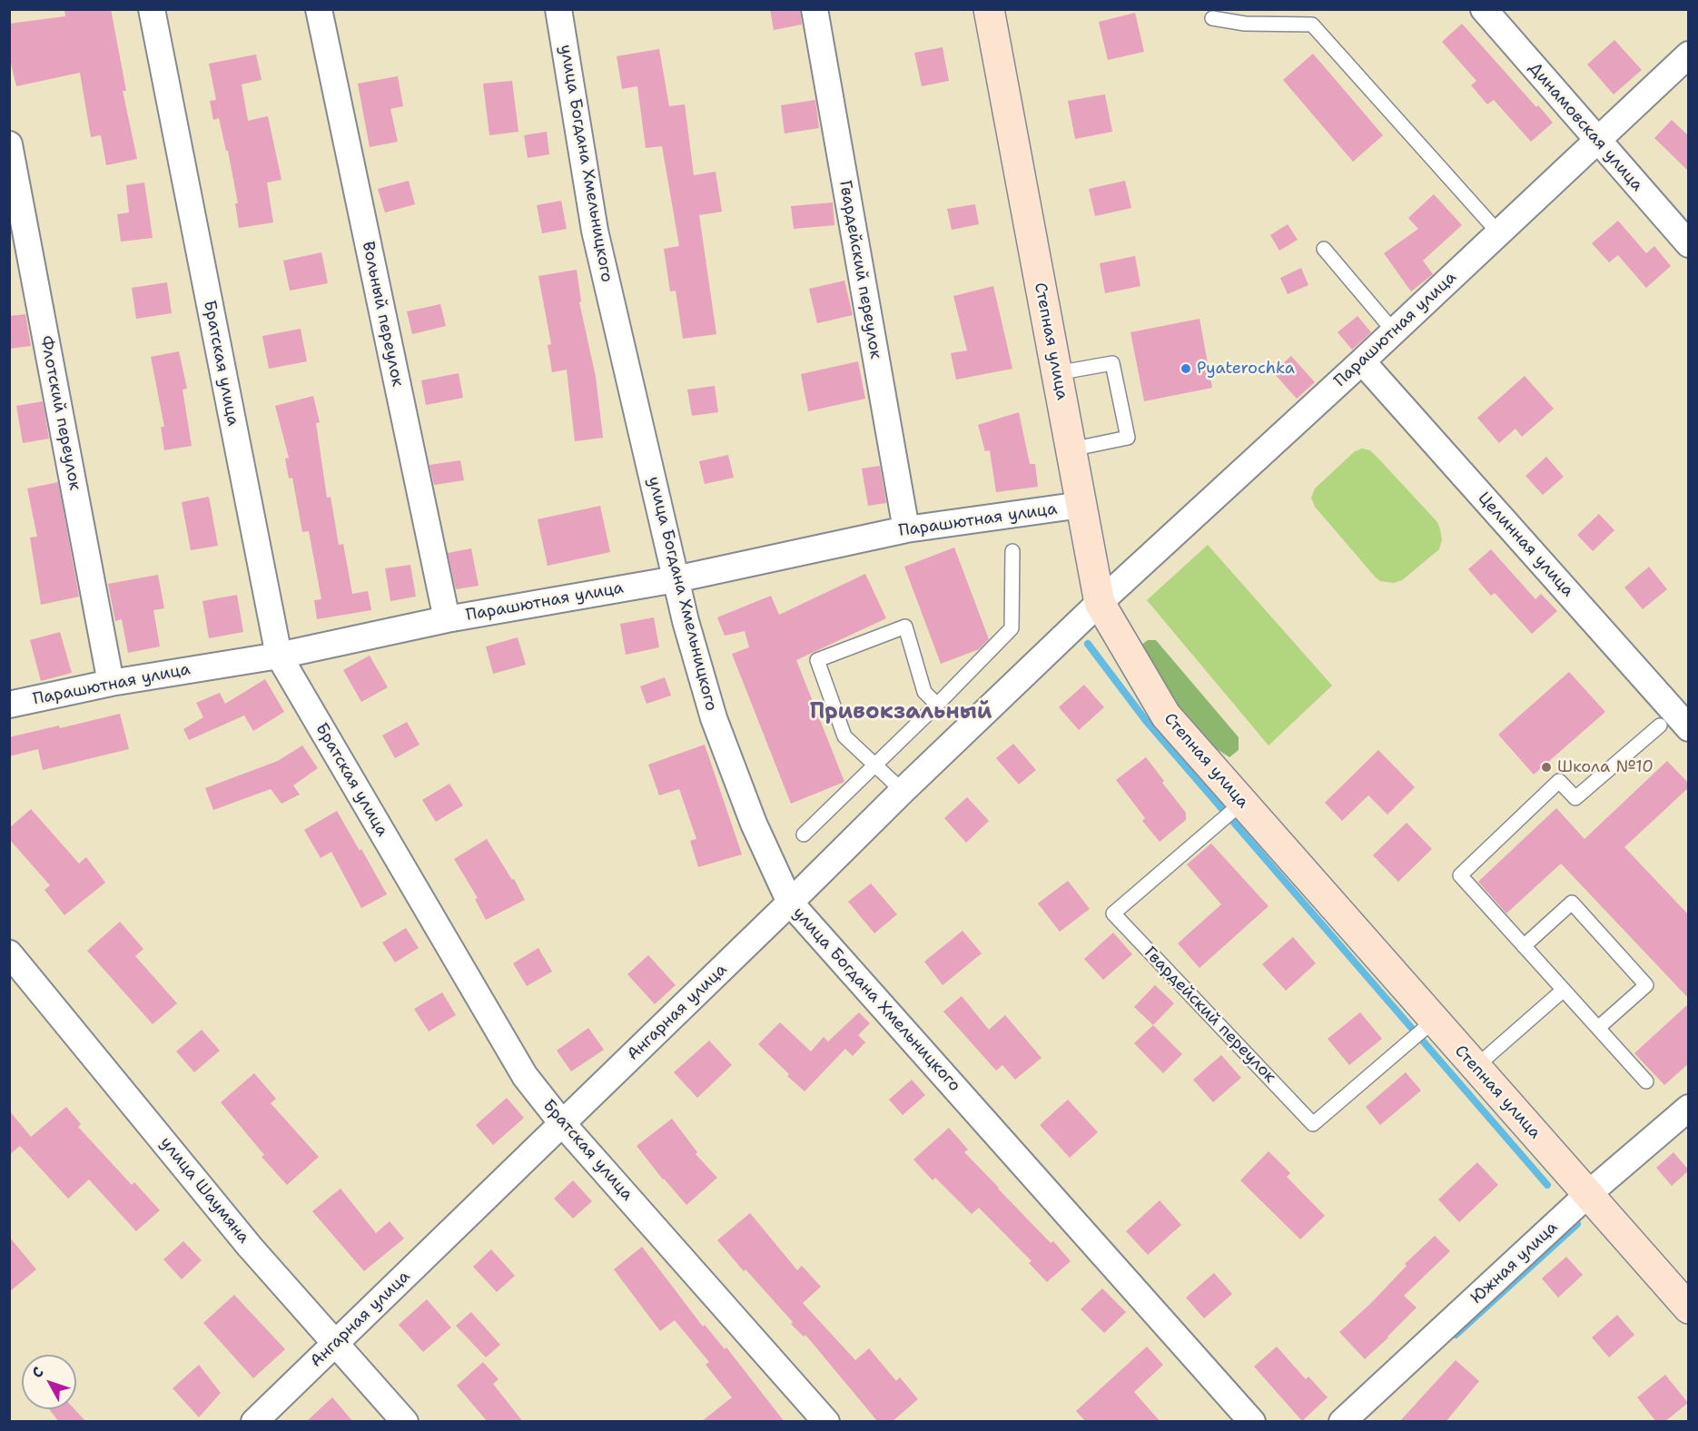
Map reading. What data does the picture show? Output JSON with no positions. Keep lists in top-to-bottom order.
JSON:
{
  "streets": {
    "street": [
      "Динамовская улица",
      "улица Богдана Хмельницкого",
      "Гвардейский переулок",
      "Вольный переулок",
      "Парашютная улица",
      "Степная улица",
      "Братская улица",
      "Флотский переулок",
      "Целинная улица",
      "Ангарная улица",
      "улица Шаумяна",
      "Южная улица"
    ]
  },
  "crossings": [
    ["Динамовская улица", "Парашютная улица"],
    ["улица Богдана Хмельницкого", "Парашютная улица"],
    ["улица Богдана Хмельницкого", "Ангарная улица"],
    ["Гвардейский переулок", "Парашютная улица"],
    ["Гвардейский переулок", "Степная улица"],
    ["Вольный переулок", "Парашютная улица"],
    ["Парашютная улица", "Степная улица"],
    ["Парашютная улица", "Братская улица"],
    ["Парашютная улица", "Флотский переулок"],
    ["Парашютная улица", "Целинная улица"],
    ["Парашютная улица", "Ангарная улица"],
    ["Степная улица", "Ангарная улица"],
    ["Степная улица", "Южная улица"],
    ["Братская улица", "Ангарная улица"],
    ["Ангарная улица", "улица Шаумяна"]
  ],
  "districts": ["Привокзальный"],
  "places": ["Pyaterochka", "Школа №10"],
  "north": "top left"
}
